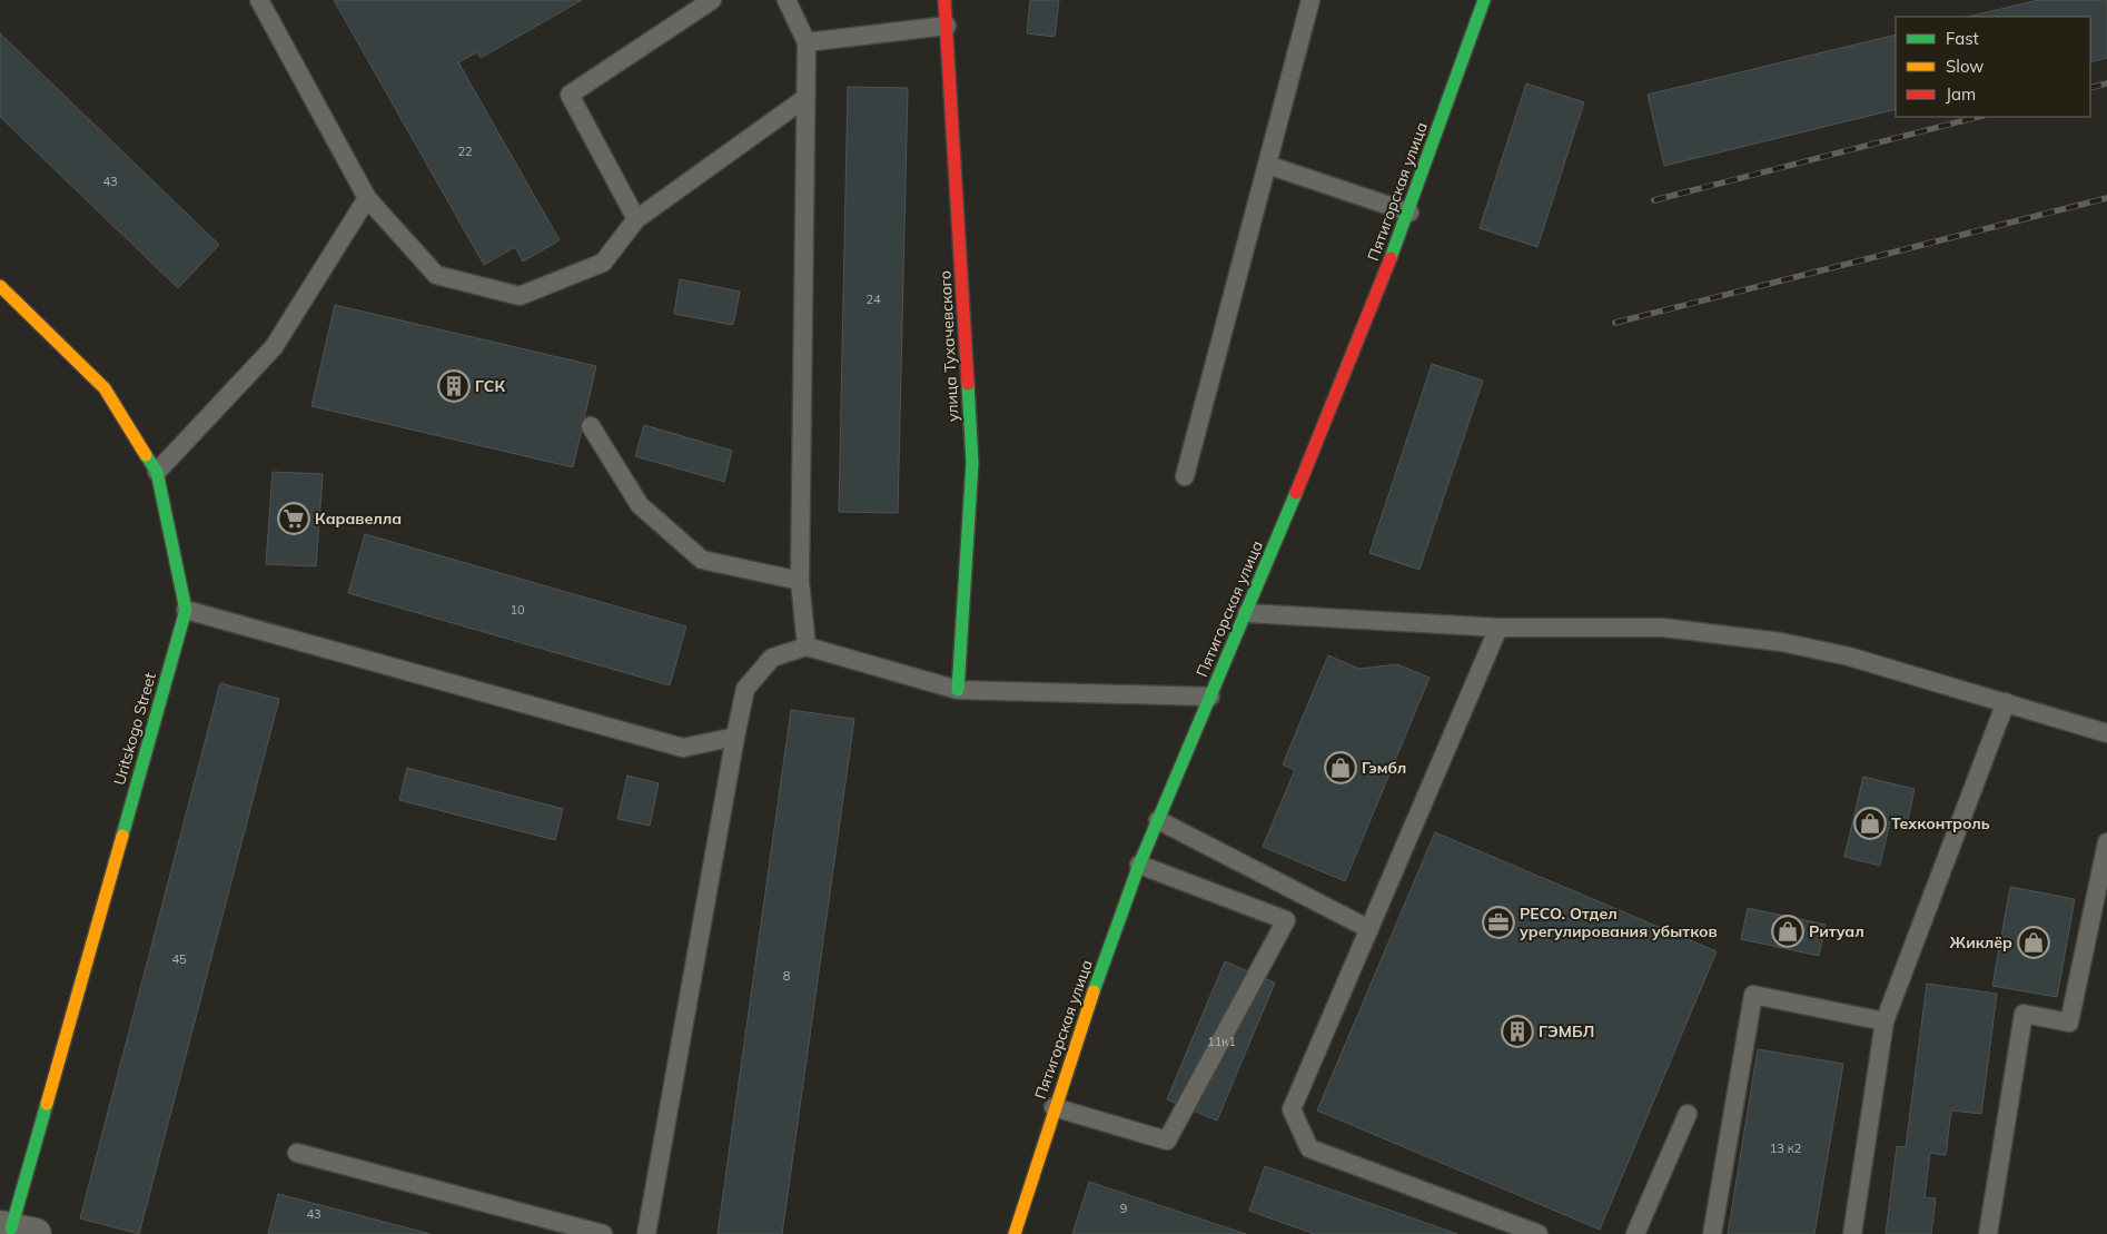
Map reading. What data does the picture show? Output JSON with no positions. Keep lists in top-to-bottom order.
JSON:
{
  "streets": {
    "street": ["Пятигорская улица", "улица Тухачевского", "Uritskogo Street"]
  },
  "places": {
    "building": ["ГСК", "ГЭМБЛ"],
    "supermarket": ["Каравелла"],
    "shop": [
      "Гэмбл",
      "Техконтроль",
      "Ритуал",
      "Жиклёр"
    ],
    "office": ["РЕСО. Отдел урегулирования убытков"]
  },
  "house_numbers": [
    "22",
    "43",
    "24",
    "10",
    "45",
    "8",
    "11к1",
    "13 к2",
    "9",
    "43"
  ],
  "legend": ["Fast", "Slow", "Jam"]
}
